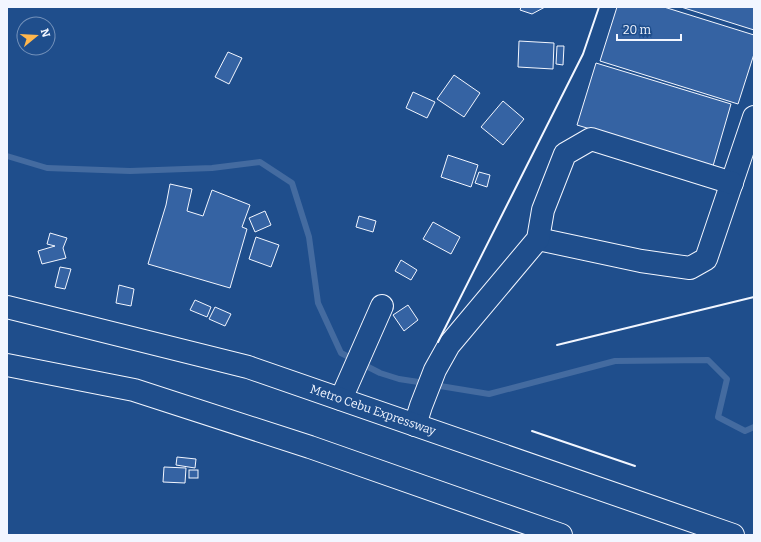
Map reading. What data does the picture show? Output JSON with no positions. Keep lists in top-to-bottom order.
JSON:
{
  "streets": {
    "main road": ["Metro Cebu Expressway"]
  },
  "scale_bar": "20 m",
  "north": "right"
}
